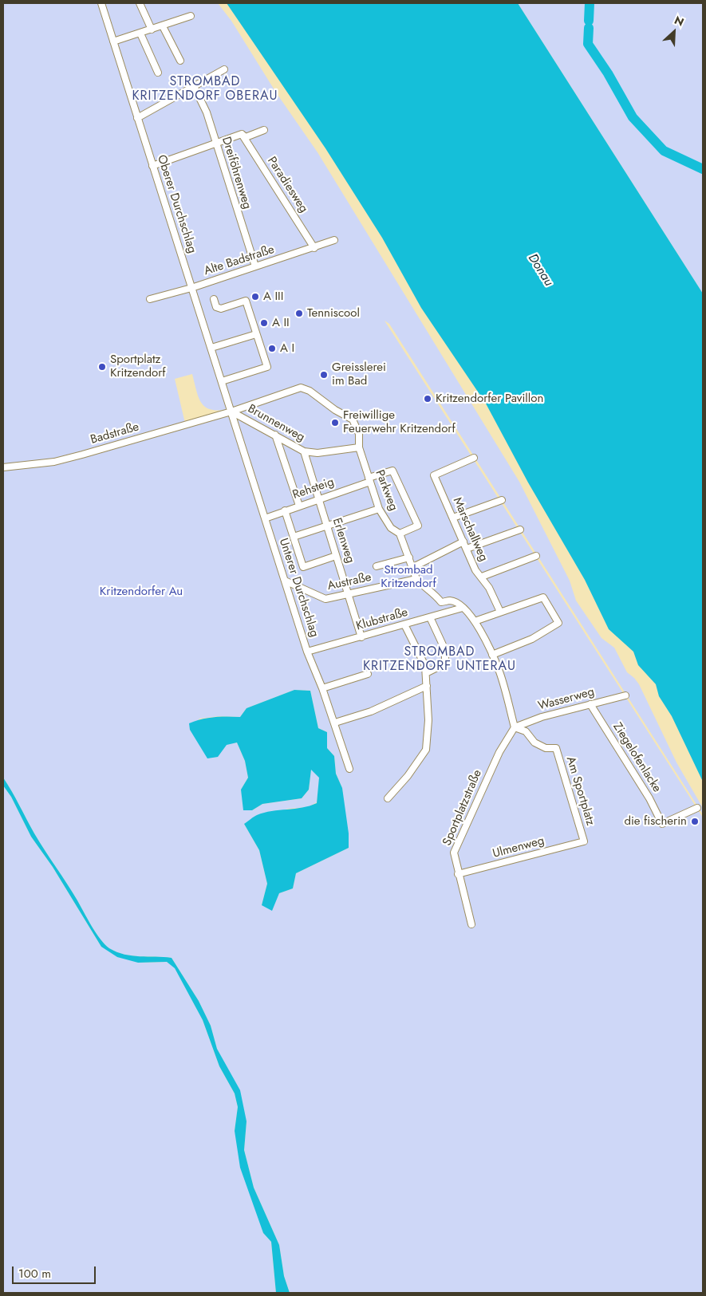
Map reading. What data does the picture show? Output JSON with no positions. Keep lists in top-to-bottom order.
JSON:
{
  "streets": {
    "street": [
      "Dreiföhrenweg",
      "Paradiesweg",
      "Oberer Durchschlag",
      "Alte Badstraße",
      "Brunnenweg",
      "Badstraße",
      "Rehsteig",
      "Parkweg",
      "Marschallweg",
      "Erlenweg",
      "Austraße",
      "Unterer Durchschlag",
      "Klubstraße",
      "Wasserweg",
      "Ziegelofenlacke",
      "Am Sportplatz",
      "Sportplatzstraße",
      "Ulmenweg"
    ]
  },
  "crossings": [
    ["Dreiföhrenweg", "Alte Badstraße"],
    ["Paradiesweg", "Alte Badstraße"],
    ["Oberer Durchschlag", "Alte Badstraße"],
    ["Oberer Durchschlag", "Brunnenweg"],
    ["Oberer Durchschlag", "Badstraße"],
    ["Oberer Durchschlag", "Unterer Durchschlag"],
    ["Brunnenweg", "Badstraße"],
    ["Brunnenweg", "Parkweg"],
    ["Brunnenweg", "Erlenweg"],
    ["Brunnenweg", "Unterer Durchschlag"],
    ["Badstraße", "Parkweg"],
    ["Badstraße", "Unterer Durchschlag"],
    ["Rehsteig", "Parkweg"],
    ["Rehsteig", "Erlenweg"],
    ["Rehsteig", "Unterer Durchschlag"],
    ["Parkweg", "Austraße"],
    ["Erlenweg", "Austraße"],
    ["Erlenweg", "Klubstraße"],
    ["Austraße", "Unterer Durchschlag"],
    ["Unterer Durchschlag", "Klubstraße"],
    ["Wasserweg", "Ziegelofenlacke"],
    ["Wasserweg", "Am Sportplatz"],
    ["Wasserweg", "Sportplatzstraße"],
    ["Am Sportplatz", "Sportplatzstraße"],
    ["Am Sportplatz", "Ulmenweg"],
    ["Sportplatzstraße", "Ulmenweg"]
  ],
  "districts": ["STROMBAD KRITZENDORF OBERAU", "STROMBAD KRITZENDORF UNTERAU"],
  "water": ["Donau"],
  "parks": ["Strombad Kritzendorf", "Kritzendorfer Au"],
  "places": [
    "A III",
    "Tenniscool",
    "A II",
    "A I",
    "Sportplatz Kritzendorf",
    "Greisslerei im Bad",
    "Kritzendorfer Pavillon",
    "Freiwillige Feuerwehr Kritzendorf",
    "die fischerin"
  ],
  "scale_bar": "100 m",
  "north": "top right"
}
